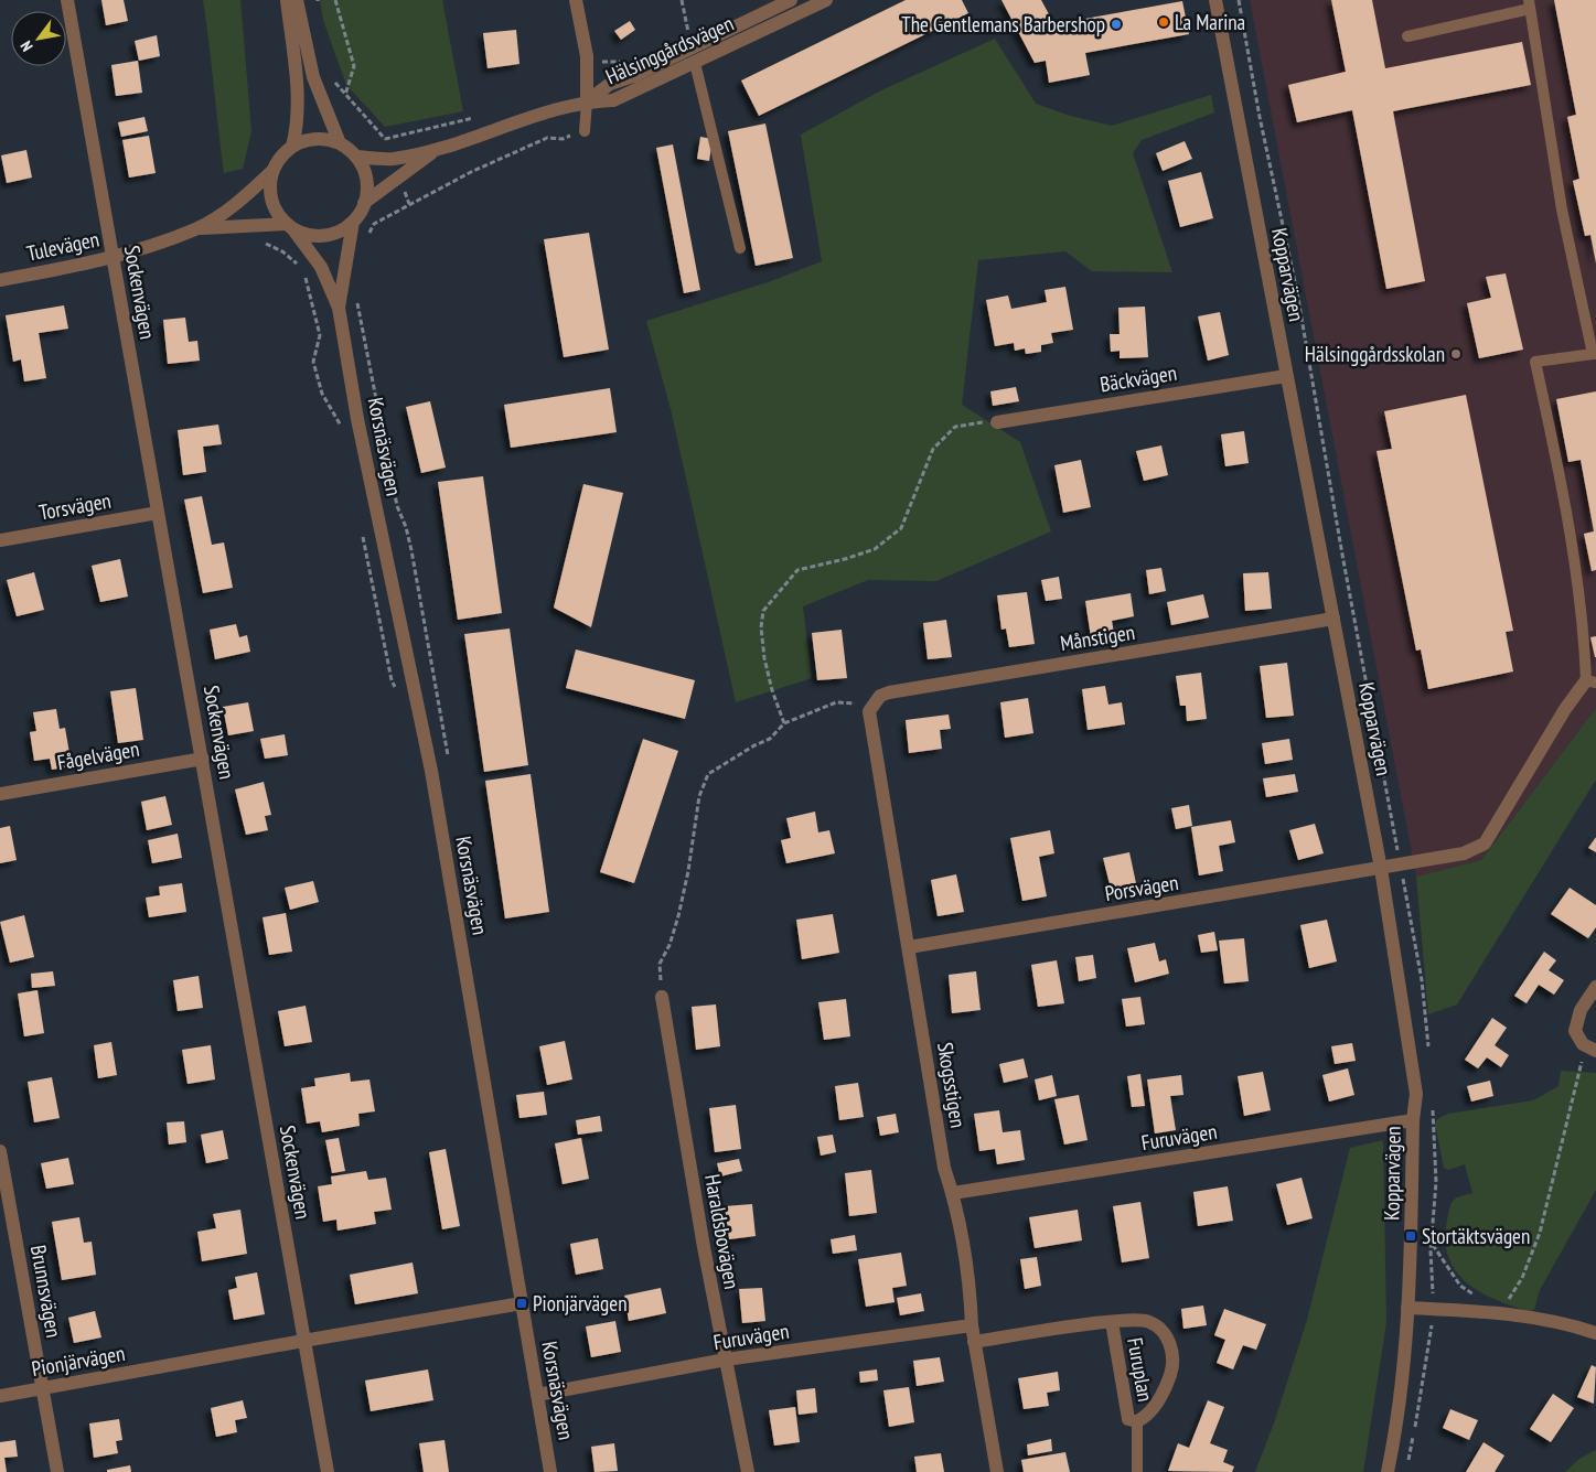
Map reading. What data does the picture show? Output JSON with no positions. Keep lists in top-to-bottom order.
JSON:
{
  "streets": {
    "street": [
      "Hälsinggårdsvägen",
      "Tulevägen",
      "Kopparvägen",
      "Sockenvägen",
      "Bäckvägen",
      "Korsnäsvägen",
      "Torsvägen",
      "Månstigen",
      "Fågelvägen",
      "Porsvägen",
      "Skogsstigen",
      "Furuvägen",
      "Haraldsbovägen",
      "Brunnsvägen",
      "Pionjärvägen",
      "Furuplan"
    ]
  },
  "crossings": [
    ["Hälsinggårdsvägen", "Tulevägen"],
    ["Hälsinggårdsvägen", "Korsnäsvägen"],
    ["Tulevägen", "Sockenvägen"],
    ["Tulevägen", "Korsnäsvägen"],
    ["Kopparvägen", "Bäckvägen"],
    ["Kopparvägen", "Månstigen"],
    ["Kopparvägen", "Porsvägen"],
    ["Kopparvägen", "Furuvägen"],
    ["Sockenvägen", "Torsvägen"],
    ["Sockenvägen", "Fågelvägen"],
    ["Sockenvägen", "Pionjärvägen"],
    ["Korsnäsvägen", "Furuvägen"],
    ["Korsnäsvägen", "Pionjärvägen"],
    ["Månstigen", "Skogsstigen"],
    ["Porsvägen", "Skogsstigen"],
    ["Skogsstigen", "Furuvägen"],
    ["Skogsstigen", "Furuplan"],
    ["Furuvägen", "Haraldsbovägen"],
    ["Brunnsvägen", "Pionjärvägen"]
  ],
  "places": {
    "other": ["La Marina", "The Gentlemans Barbershop", "Hälsinggårdsskolan"],
    "transit": ["Stortäktsvägen", "Pionjärvägen"]
  },
  "north": "bottom left"
}
